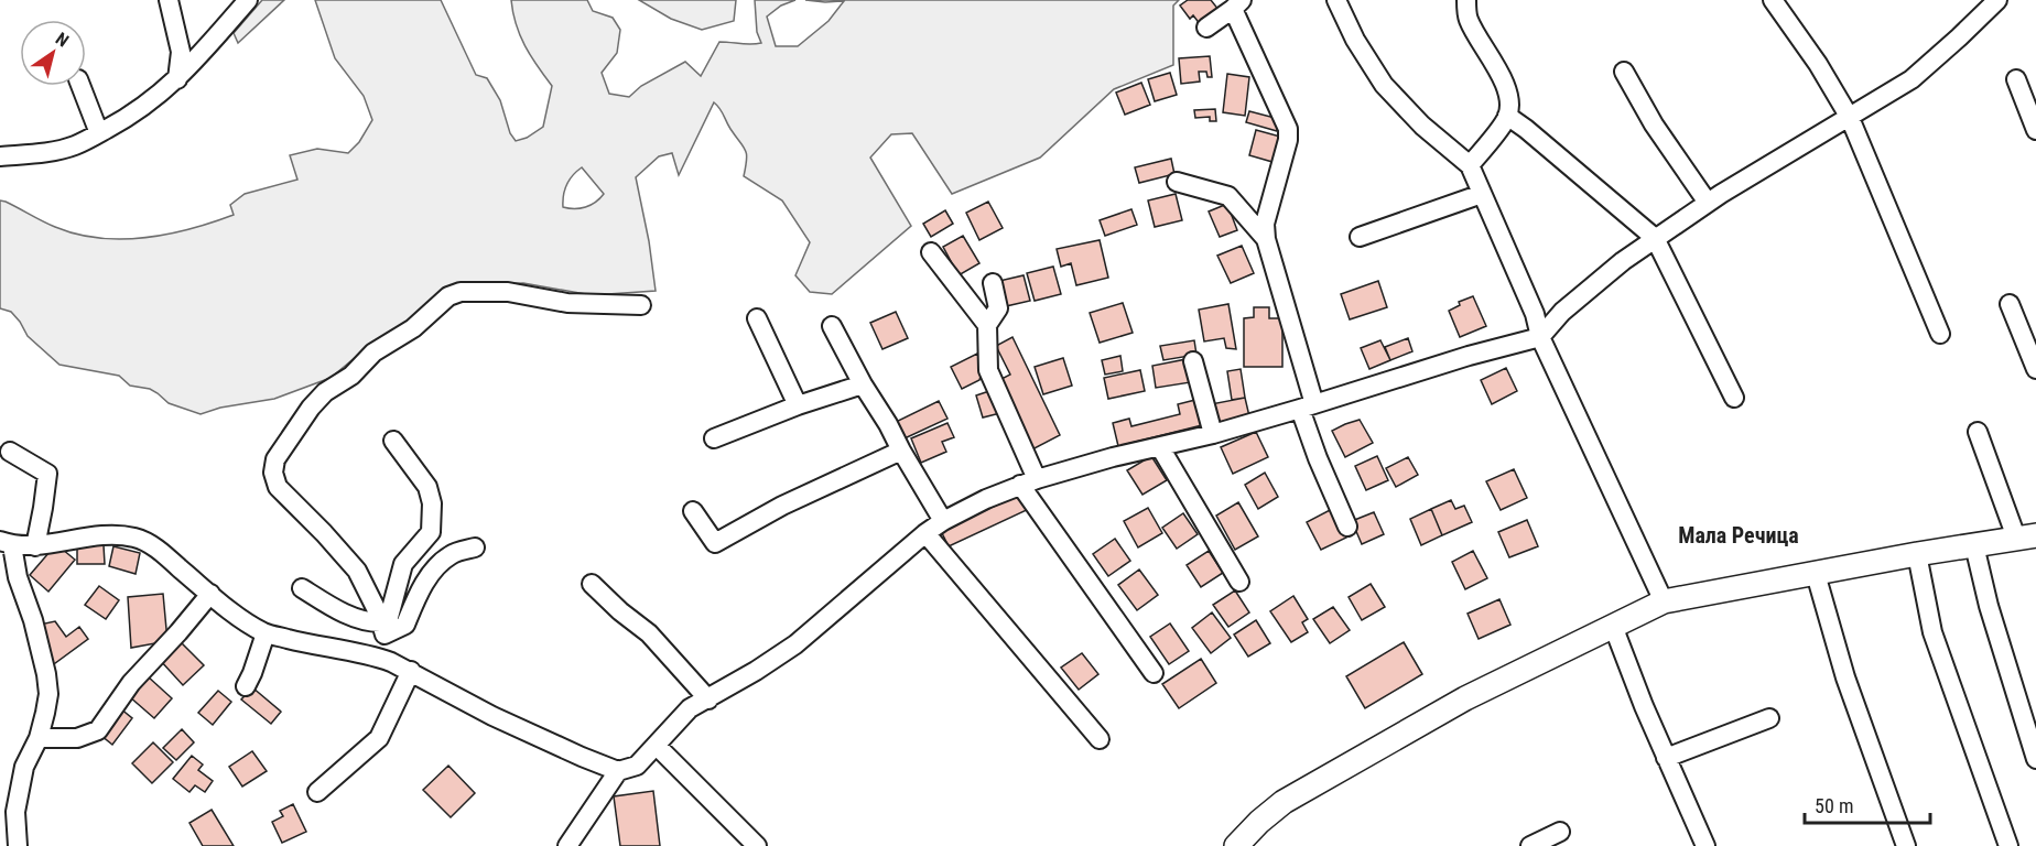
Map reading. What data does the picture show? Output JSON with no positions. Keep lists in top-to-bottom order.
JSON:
{
  "districts": ["Мала Речица"],
  "scale_bar": "50 m",
  "north": "top right"
}
